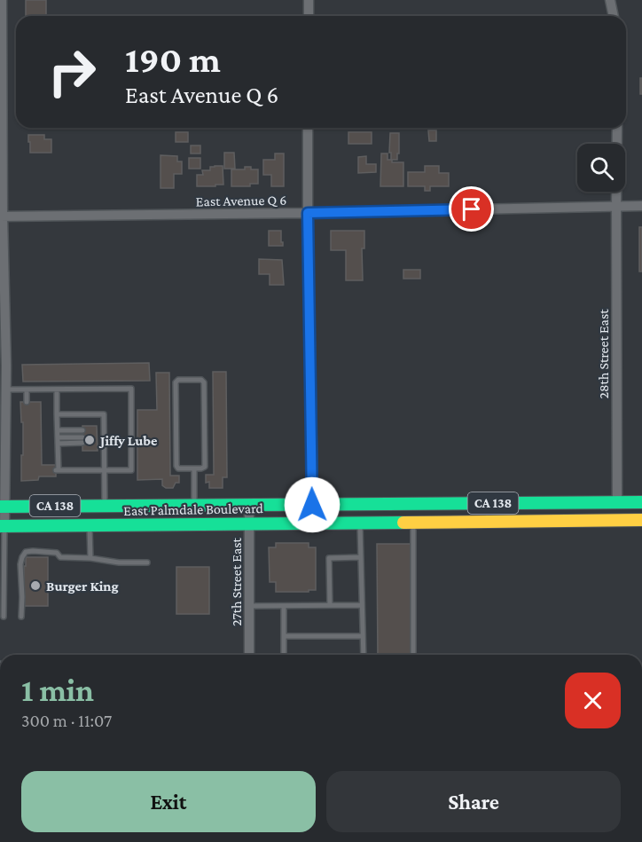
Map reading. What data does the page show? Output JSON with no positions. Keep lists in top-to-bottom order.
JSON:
{
  "streets": {
    "highway": ["CA 138", "East Palmdale Boulevard"],
    "street": ["East Avenue Q 6", "28th Street East", "27th Street East"]
  },
  "crossings": [
    ["East Avenue Q 6", "28th Street East"],
    ["28th Street East", "East Palmdale Boulevard"],
    ["East Palmdale Boulevard", "27th Street East"]
  ],
  "places": ["Jiffy Lube", "Burger King"],
  "page": {
    "turn": ["190 m", "East Avenue Q 6"],
    "heading": ["1 min", "300 m · 11:07"],
    "buttons": ["Exit", "Share"]
  }
}
